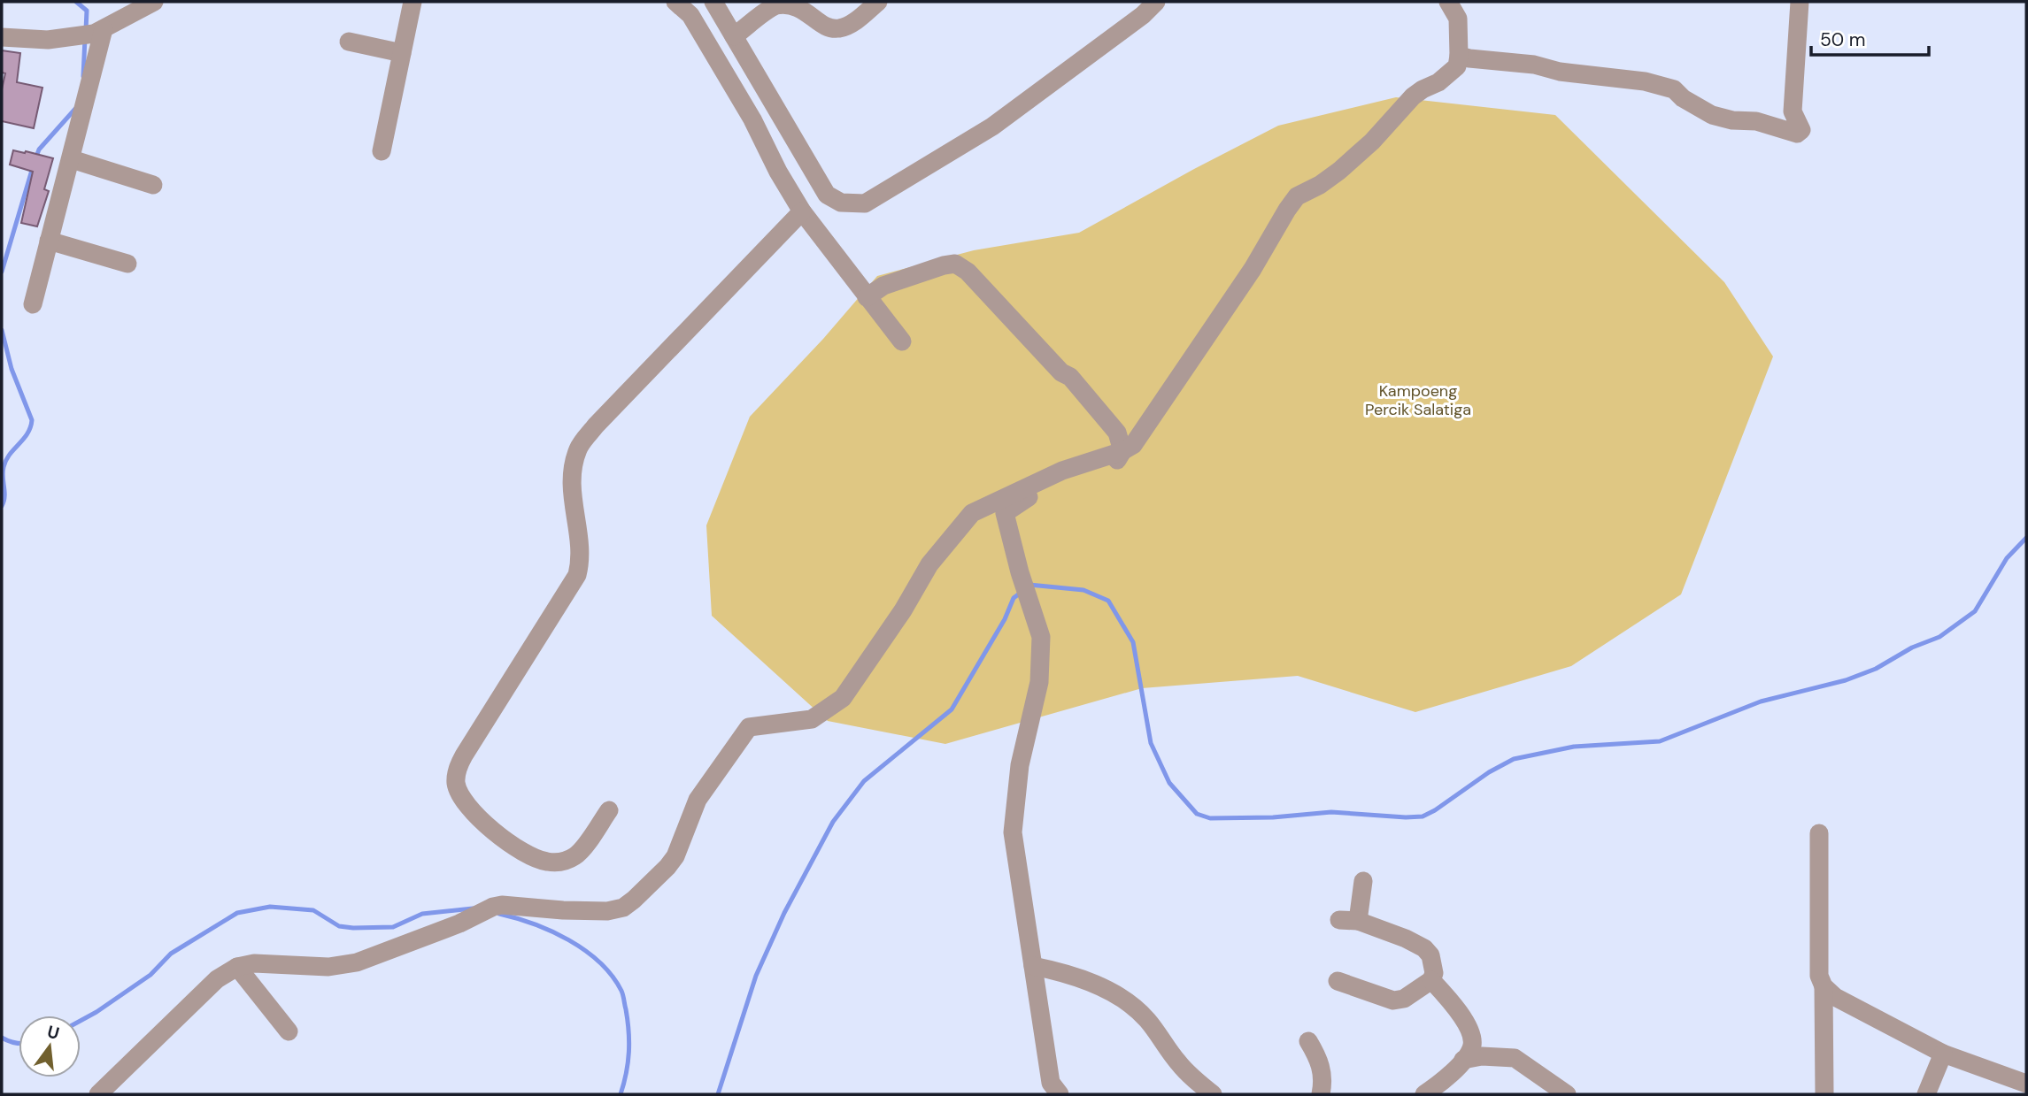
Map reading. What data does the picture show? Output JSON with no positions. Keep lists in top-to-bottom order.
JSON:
{
  "parks": ["Kampoeng Percik Salatiga"],
  "scale_bar": "50 m",
  "north": "top"
}
